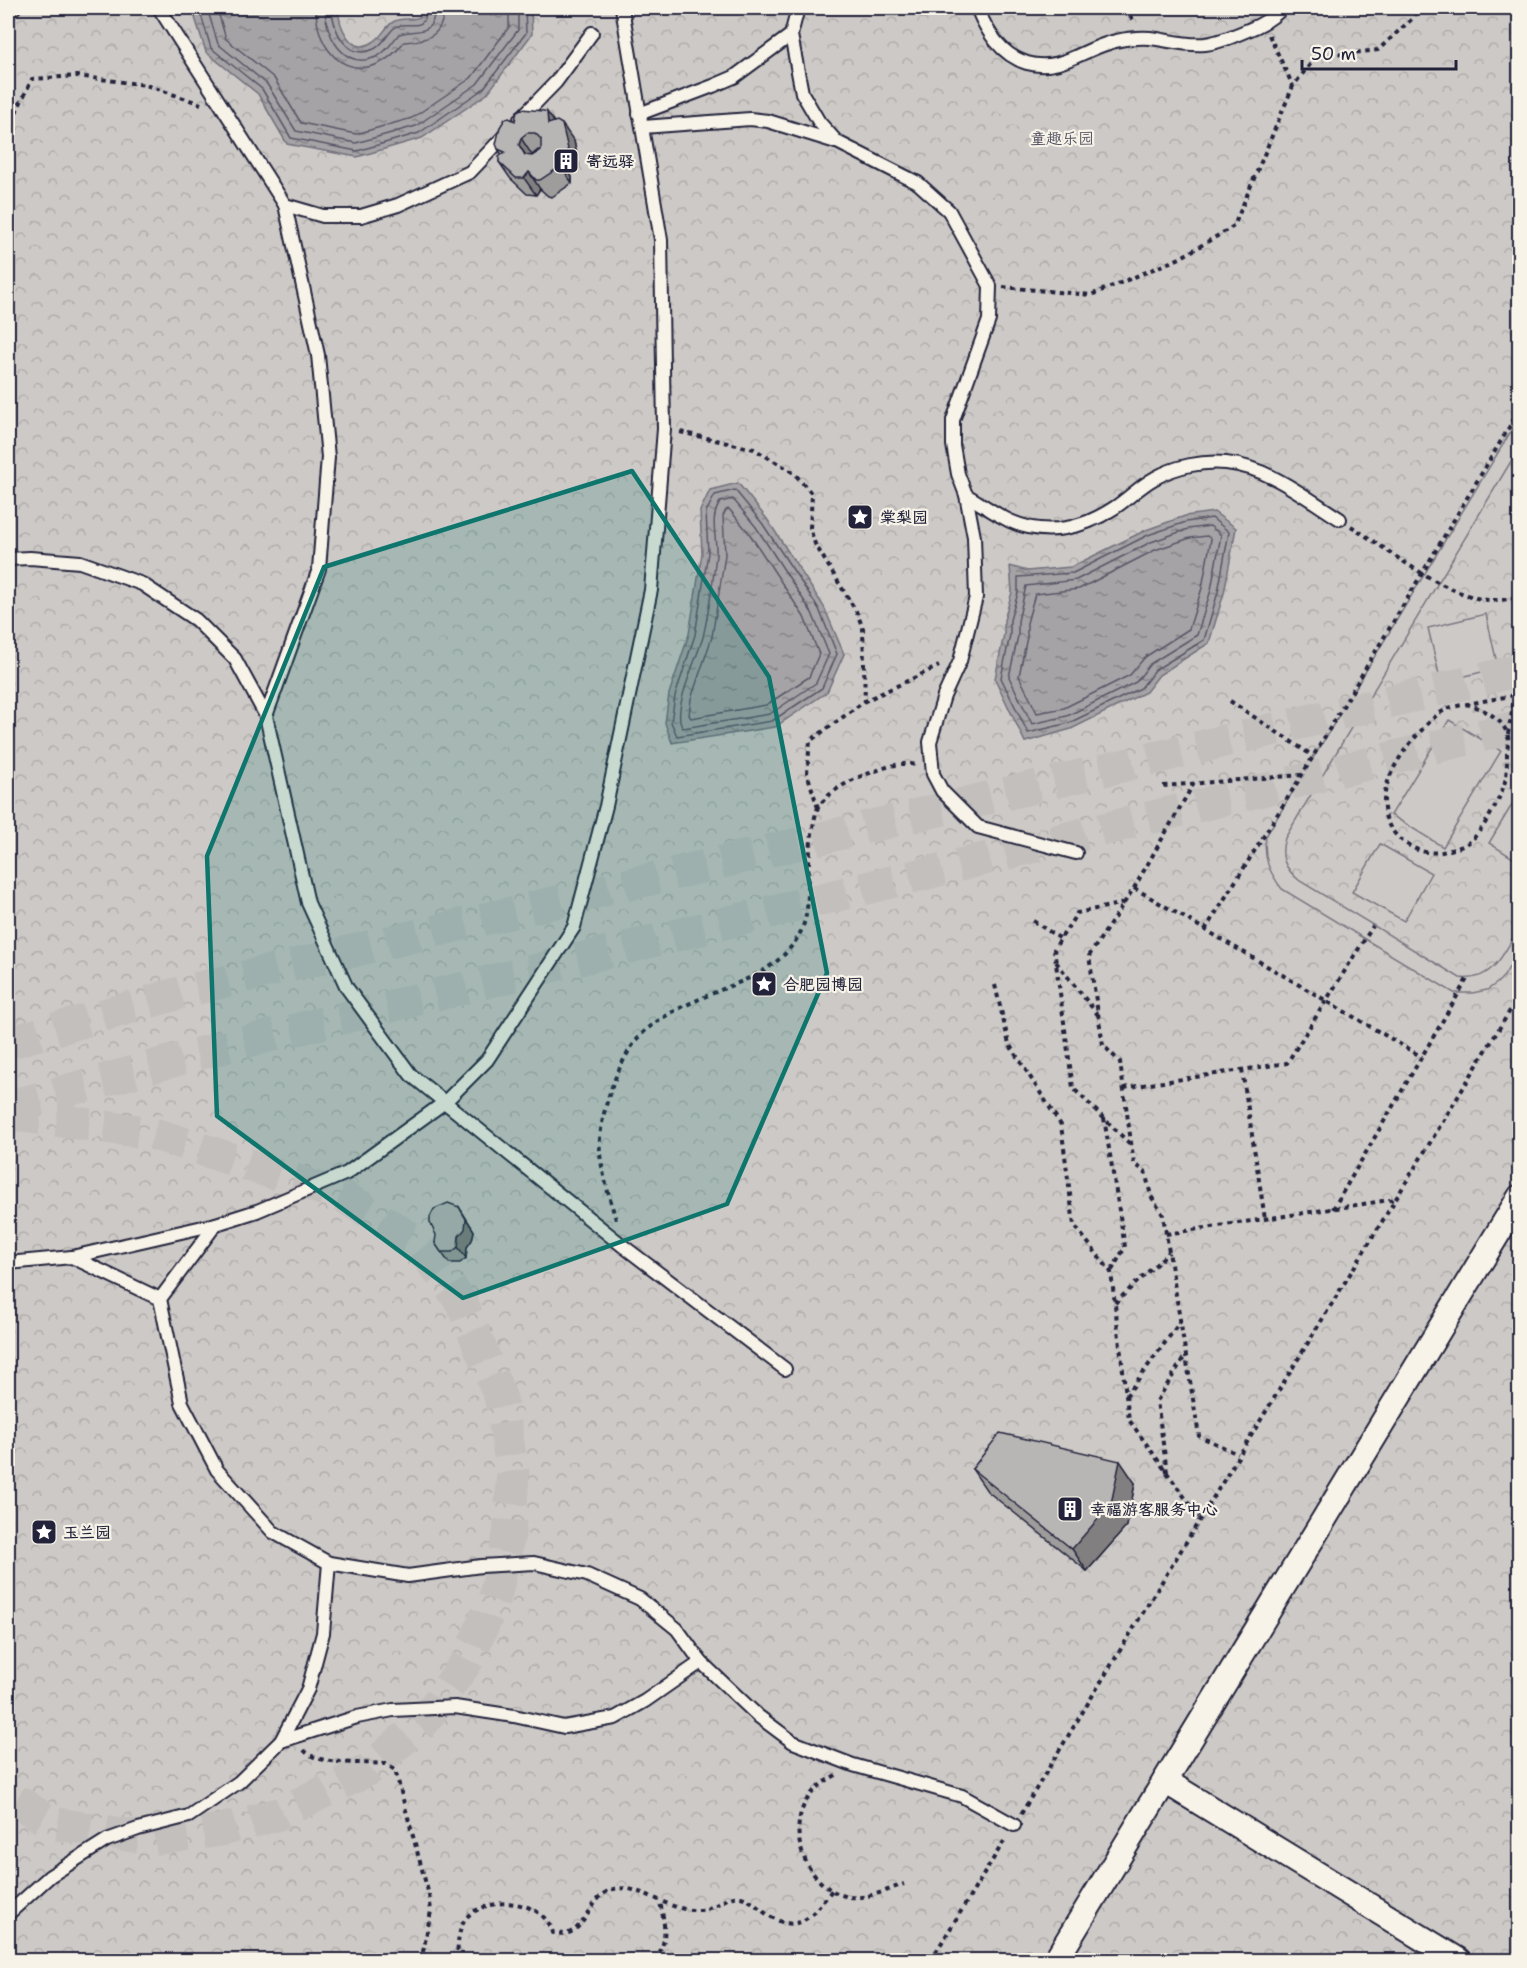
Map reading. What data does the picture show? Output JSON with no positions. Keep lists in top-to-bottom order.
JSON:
{
  "parks": ["童趣乐园"],
  "places": {
    "building": ["寄远驿", "幸福游客服务中心"],
    "place": ["棠梨园", "合肥园博园", "玉兰园"]
  },
  "scale_bar": "50 m"
}
